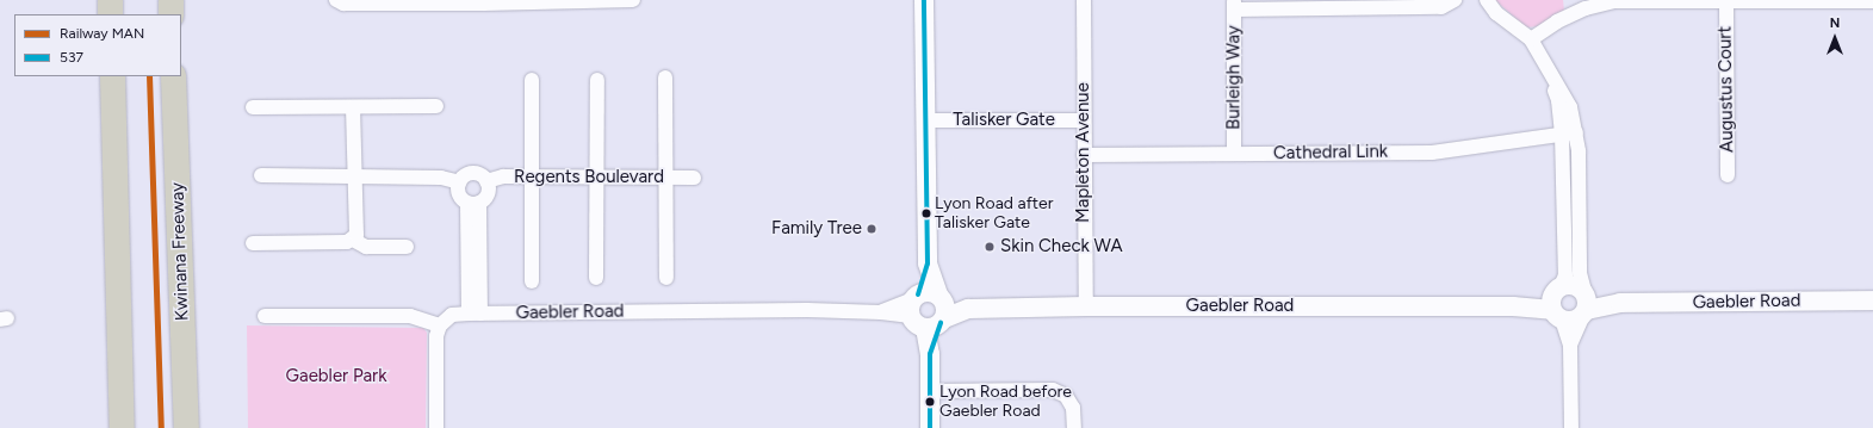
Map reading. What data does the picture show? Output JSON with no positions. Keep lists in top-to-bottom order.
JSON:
{
  "streets": {
    "highway": ["Kwinana Freeway"],
    "street": [
      "Burleigh Way",
      "Augustus Court",
      "Talisker Gate",
      "Mapleton Avenue",
      "Cathedral Link",
      "Regents Boulevard",
      "Gaebler Road"
    ]
  },
  "crossings": [
    ["Burleigh Way", "Cathedral Link"],
    ["Talisker Gate", "Mapleton Avenue"],
    ["Mapleton Avenue", "Cathedral Link"],
    ["Mapleton Avenue", "Gaebler Road"]
  ],
  "parks": ["Gaebler Park"],
  "places": [
    "Lyon Road after Talisker Gate",
    "Family Tree",
    "Skin Check WA",
    "Lyon Road before Gaebler Road"
  ],
  "lines": ["transit line 537", "rail line MAN"],
  "legend": ["Railway MAN", "537"],
  "north": "top"
}
